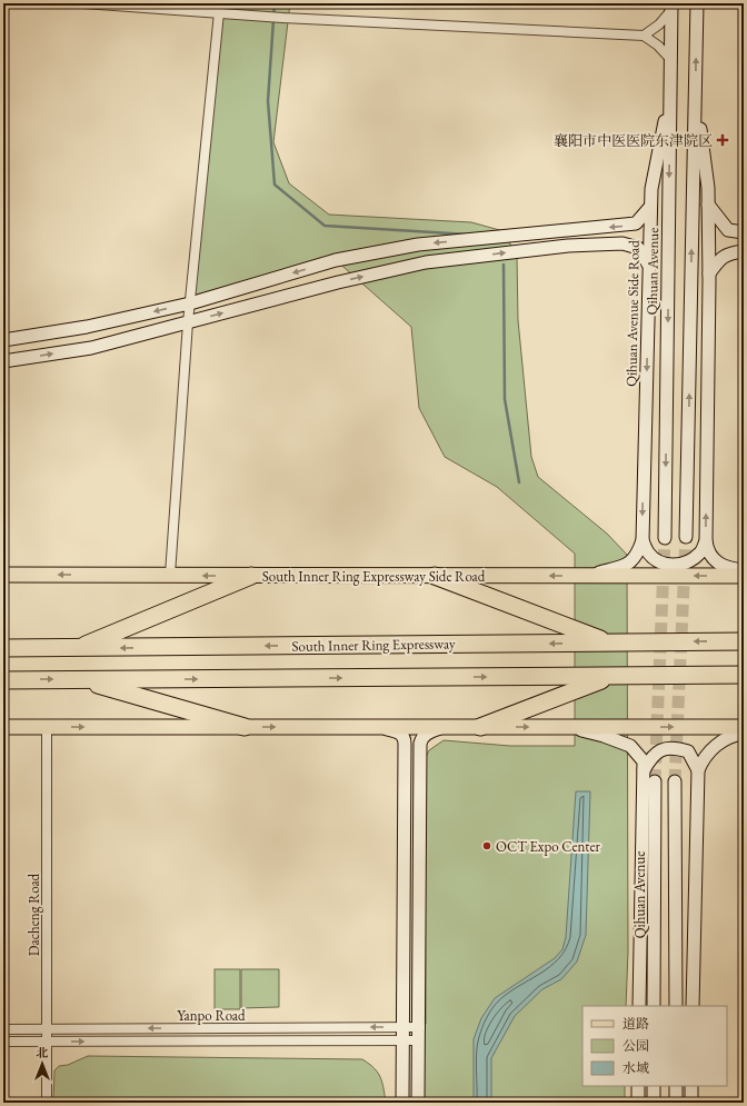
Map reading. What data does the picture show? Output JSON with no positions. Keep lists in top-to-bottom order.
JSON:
{
  "streets": {
    "highway": ["South Inner Ring Expressway"],
    "main road": ["South Inner Ring Expressway Side Road"],
    "street": [
      "Qihuan Avenue",
      "Qihuan Avenue Side Road",
      "Dacheng Road",
      "Yanpo Road"
    ]
  },
  "crossings": [
    ["Qihuan Avenue", "Qihuan Avenue Side Road"],
    ["Qihuan Avenue Side Road", "South Inner Ring Expressway Side Road"],
    ["Dacheng Road", "Yanpo Road"]
  ],
  "one_way": ["South Inner Ring Expressway Side Road"],
  "places": {
    "health": ["襄阳市中医医院东津院区"],
    "other": ["OCT Expo Center"]
  },
  "legend": ["道路", "公园", "水域"],
  "north": "top"
}
